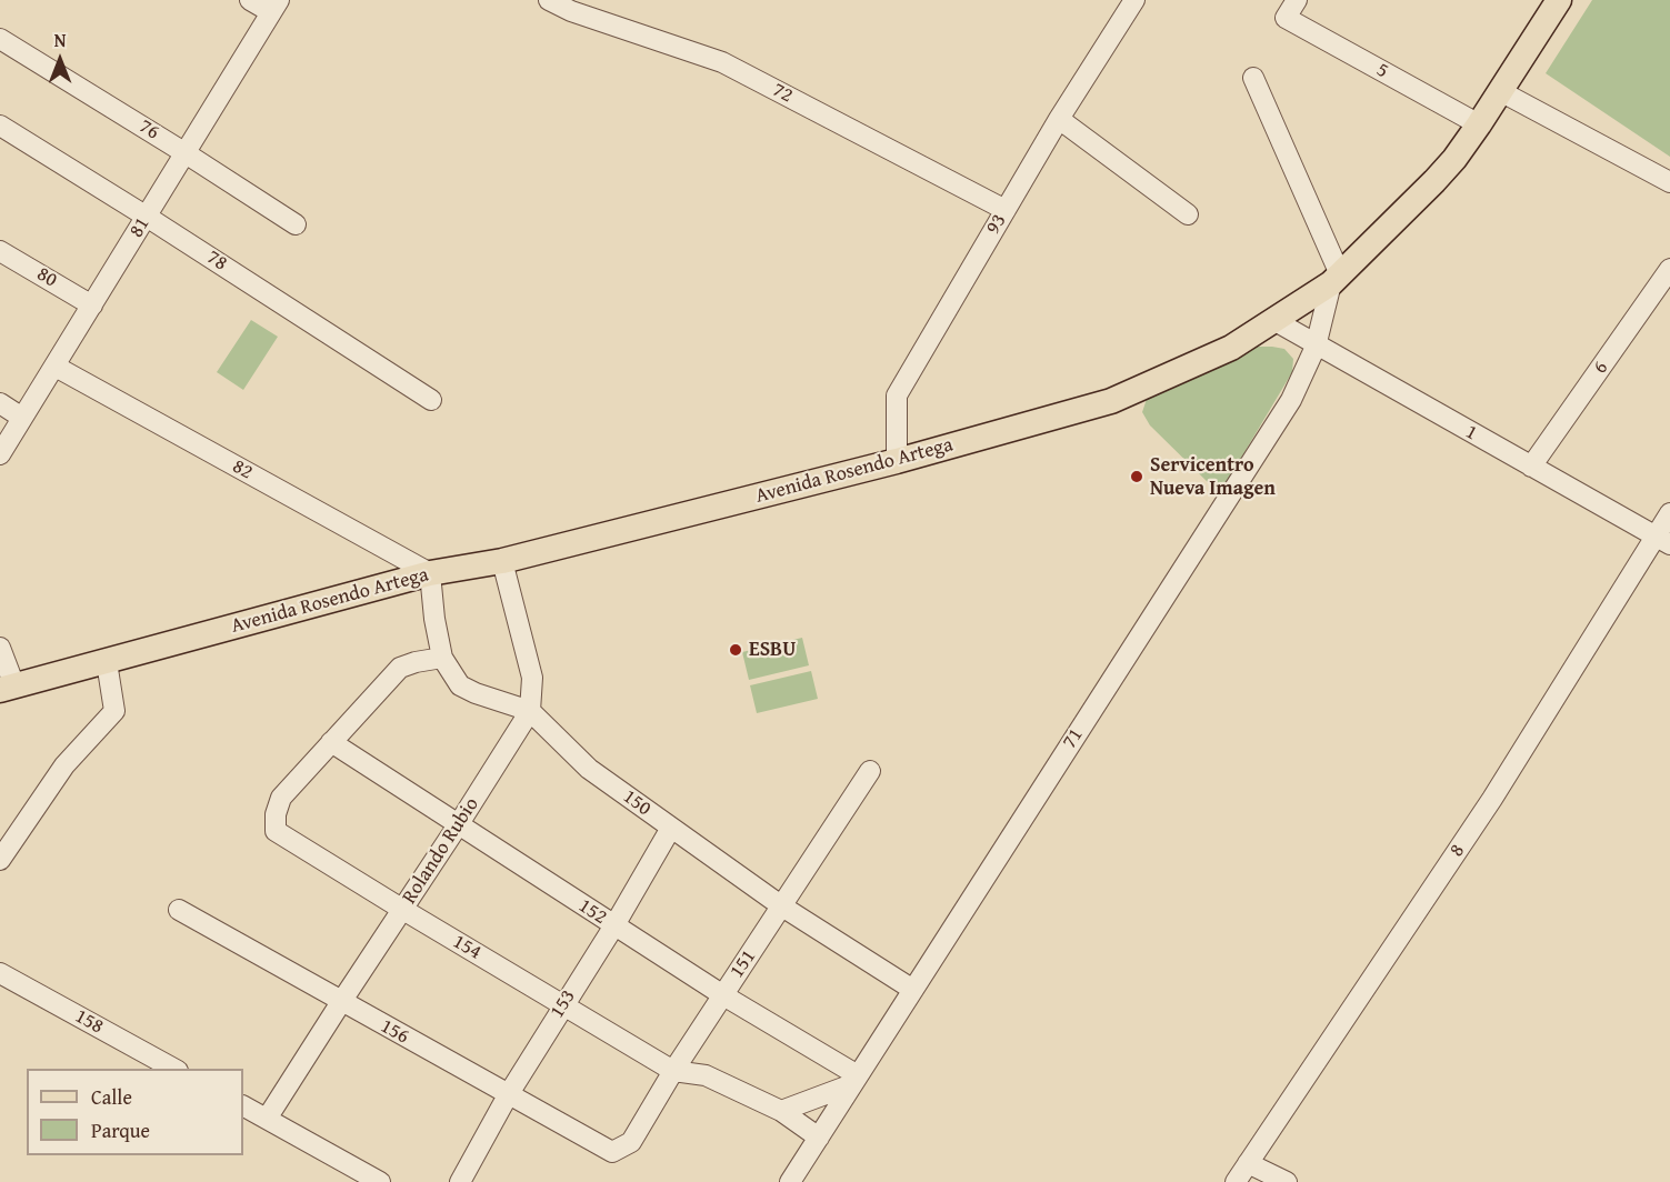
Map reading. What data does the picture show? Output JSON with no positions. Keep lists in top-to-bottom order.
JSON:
{
  "streets": {
    "main road": ["Avenida Rosendo Artega"],
    "street": [
      "5",
      "72",
      "76",
      "93",
      "81",
      "78",
      "80",
      "6",
      "1",
      "82",
      "71",
      "150",
      "Rolando Rubio",
      "8",
      "152",
      "154",
      "151",
      "153",
      "158",
      "156"
    ]
  },
  "crossings": [
    ["5", "Avenida Rosendo Artega"],
    ["72", "93"],
    ["76", "81"],
    ["93", "Avenida Rosendo Artega"],
    ["81", "78"],
    ["81", "80"],
    ["81", "82"],
    ["6", "1"],
    ["1", "Avenida Rosendo Artega"],
    ["1", "71"],
    ["1", "8"],
    ["82", "Avenida Rosendo Artega"],
    ["82", "150"],
    ["Avenida Rosendo Artega", "71"],
    ["Avenida Rosendo Artega", "150"],
    ["Avenida Rosendo Artega", "Rolando Rubio"],
    ["71", "150"],
    ["71", "152"],
    ["150", "Rolando Rubio"],
    ["150", "151"],
    ["150", "153"],
    ["Rolando Rubio", "152"],
    ["Rolando Rubio", "154"],
    ["Rolando Rubio", "156"],
    ["152", "154"],
    ["152", "151"],
    ["152", "153"],
    ["154", "151"],
    ["154", "153"],
    ["151", "156"],
    ["153", "156"]
  ],
  "places": ["Servicentro Nueva Imagen", "ESBU"],
  "legend": ["Calle", "Parque"],
  "north": "top"
}
